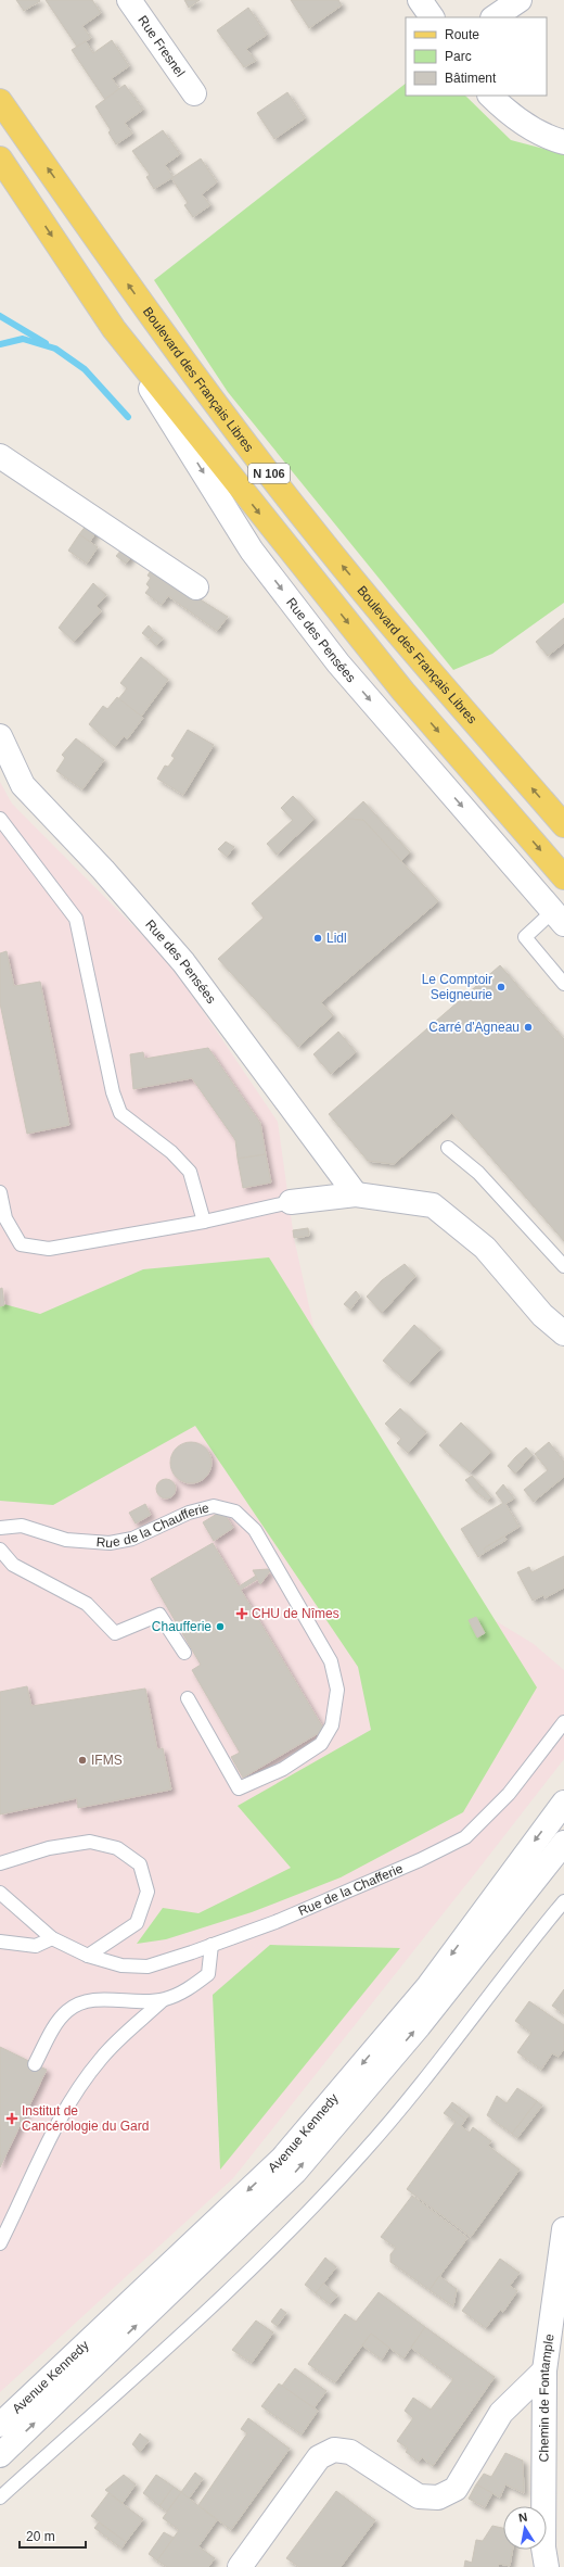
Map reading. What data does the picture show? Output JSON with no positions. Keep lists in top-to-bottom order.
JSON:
{
  "streets": {
    "main road": ["Boulevard des Français Libres", "N 106"],
    "street": [
      "Rue Fresnel",
      "Rue des Pensées",
      "Avenue Kennedy",
      "Chemin de Fontample"
    ],
    "lane": ["Rue de la Chaufferie", "Rue de la Chafferie"]
  },
  "crossings": [
    ["N 106", "Rue des Pensées"]
  ],
  "places": {
    "other": [
      "Lidl",
      "Le Comptoir Seigneurie",
      "Carré d'Agneau",
      "Chaufferie",
      "IFMS"
    ],
    "health": ["CHU de Nîmes", "Institut de Cancérologie du Gard"]
  },
  "legend": ["Route", "Parc", "Bâtiment"],
  "scale_bar": "20 m",
  "north": "top"
}
